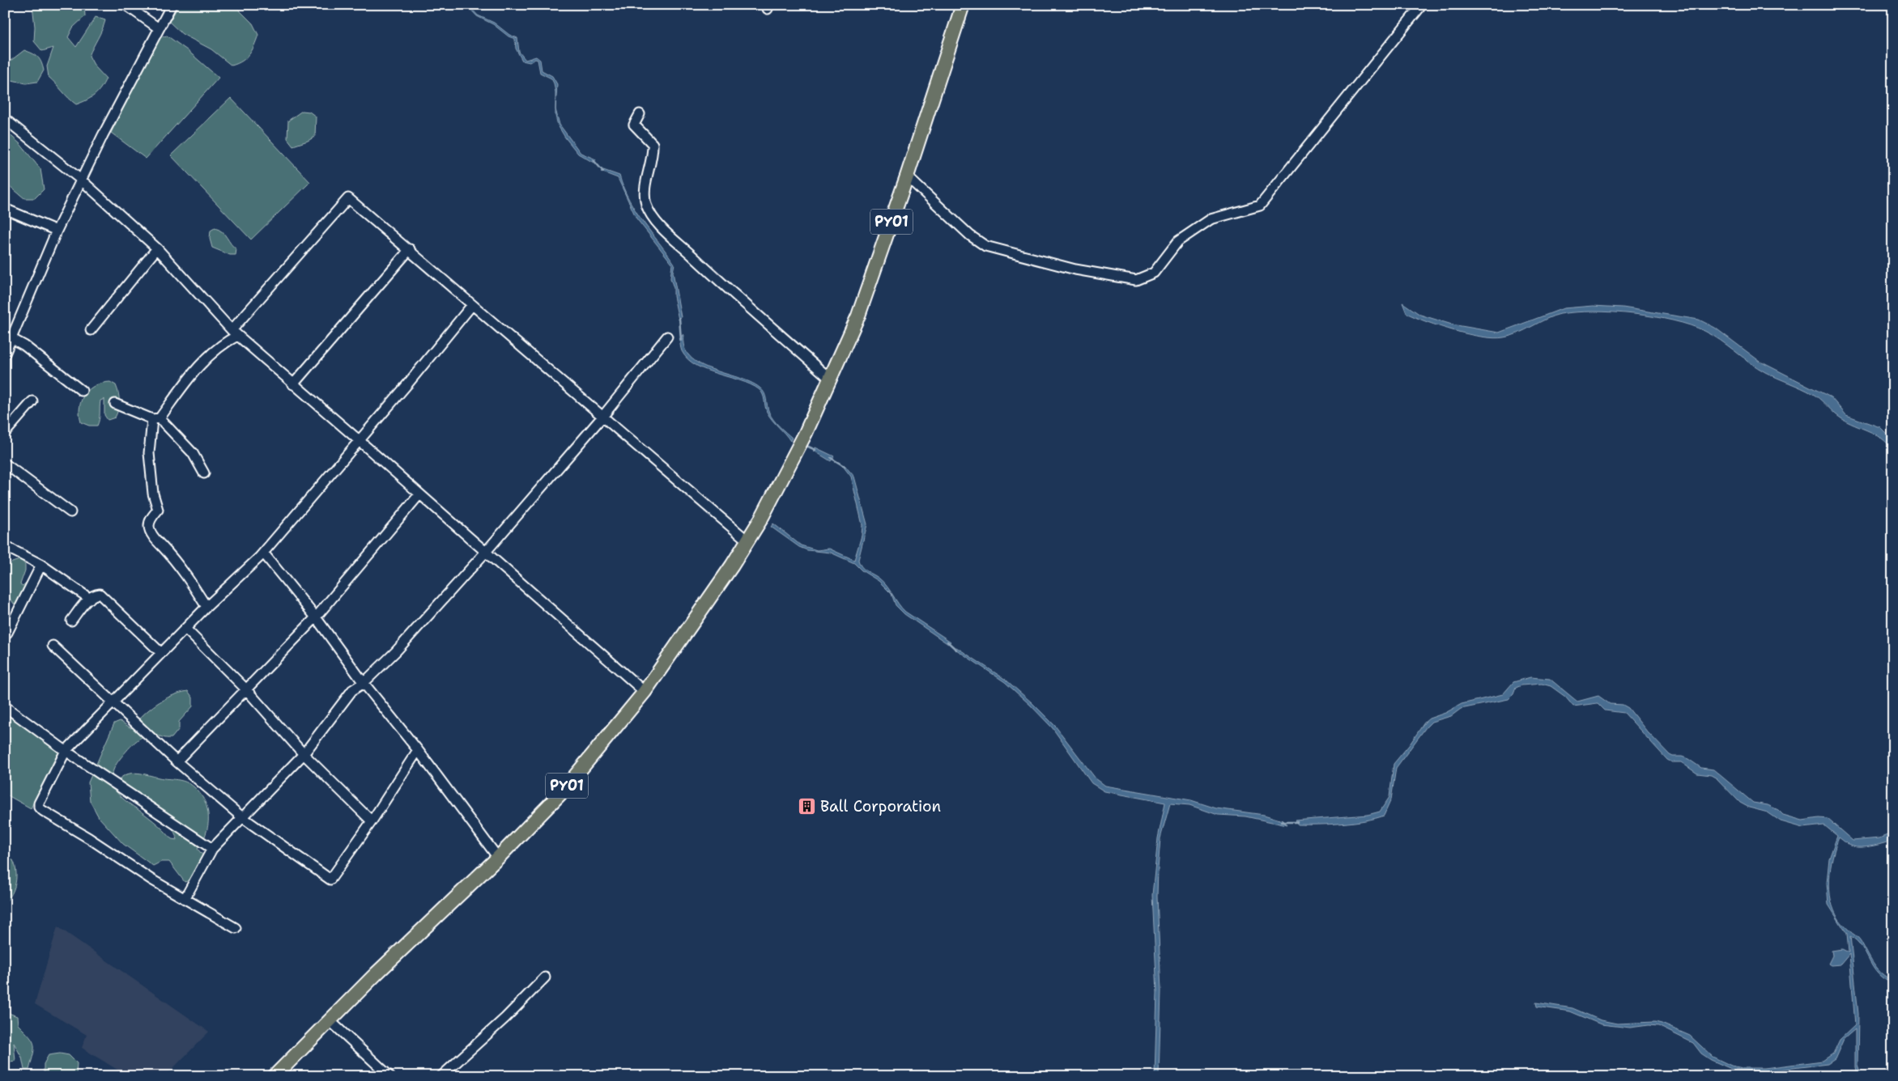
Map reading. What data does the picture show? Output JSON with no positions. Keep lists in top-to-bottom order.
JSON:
{
  "streets": {
    "highway": ["PY01"]
  },
  "places": {
    "building": ["Ball Corporation"]
  }
}
